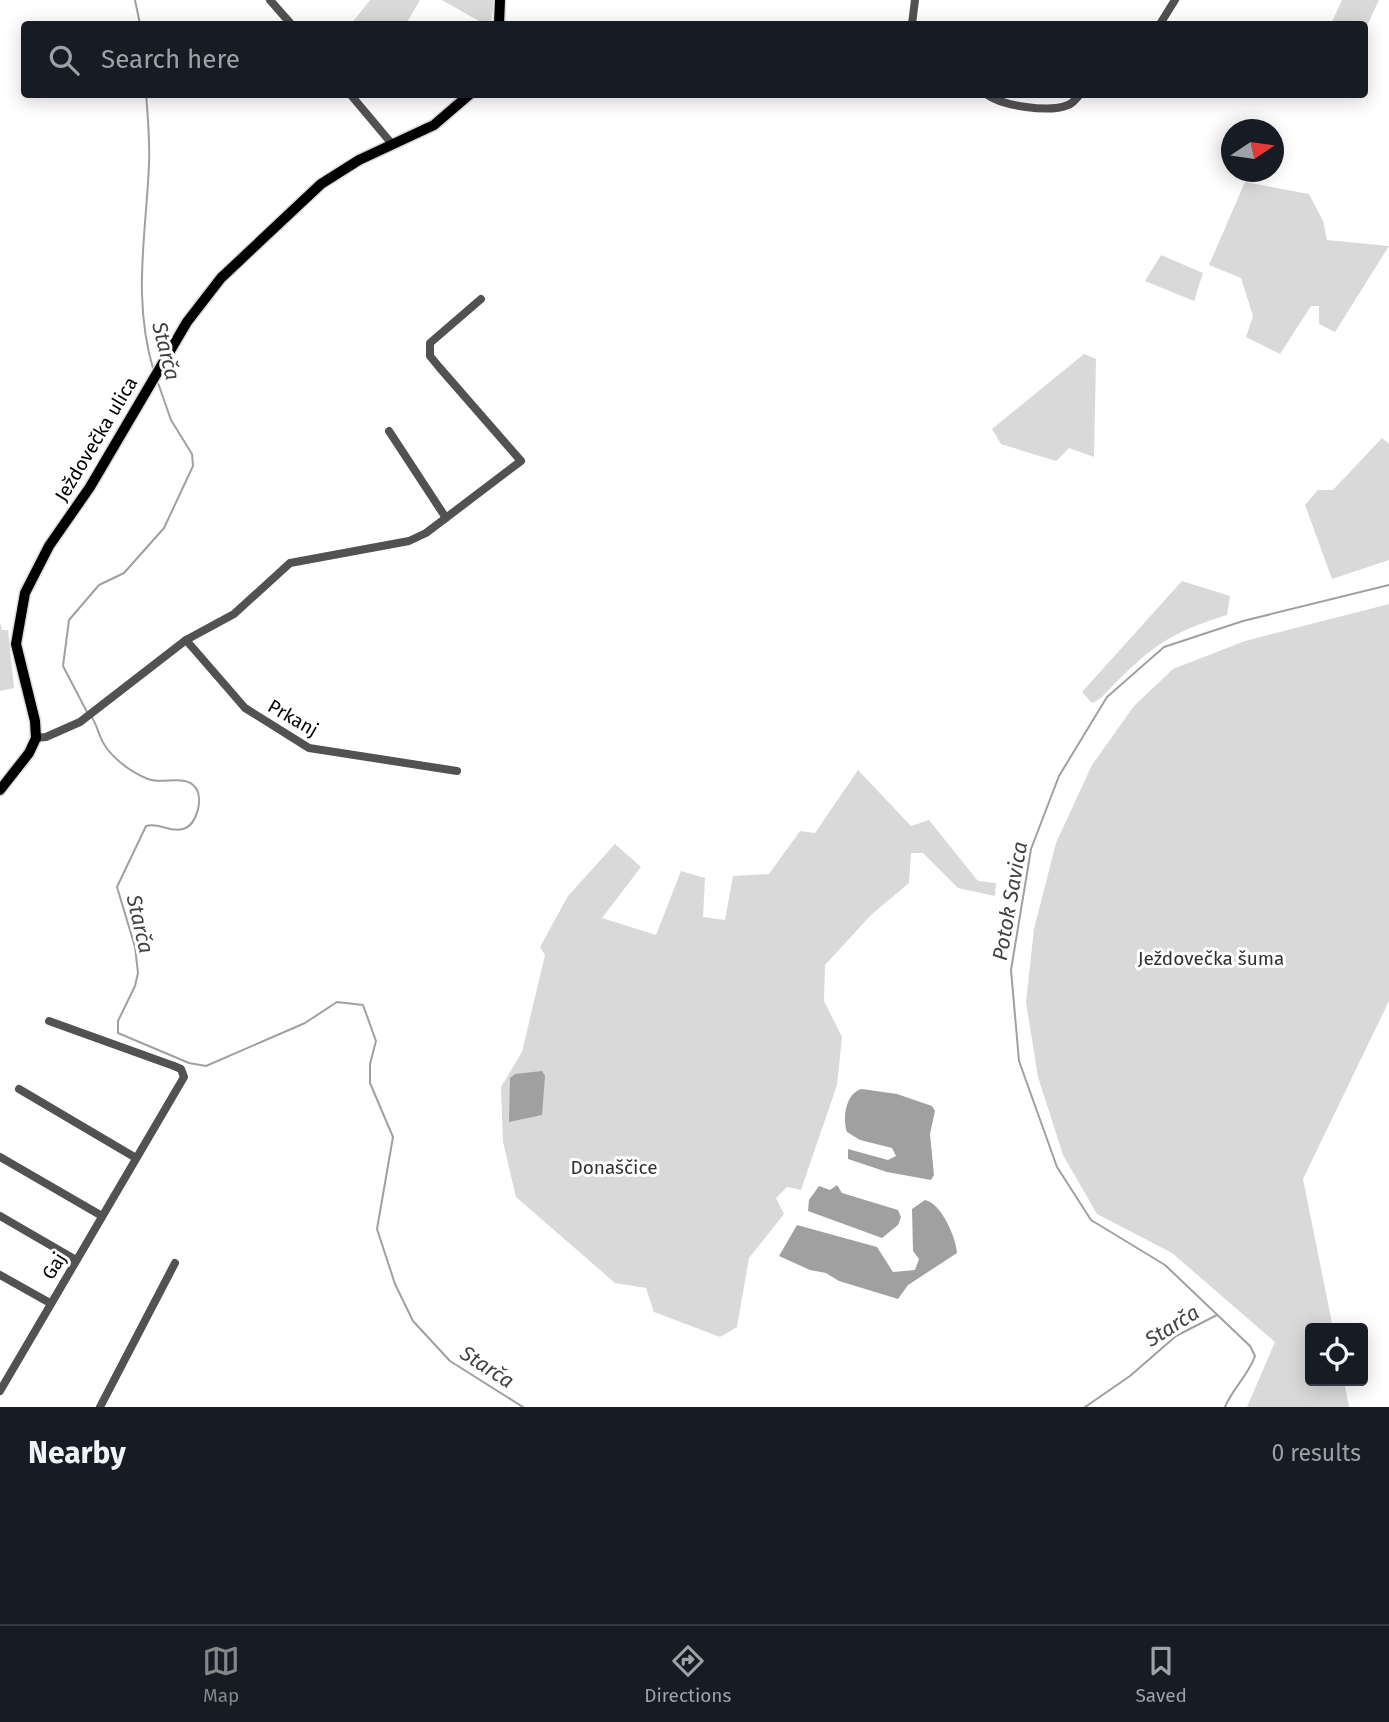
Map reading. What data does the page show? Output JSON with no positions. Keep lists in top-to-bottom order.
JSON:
{
  "streets": {
    "main road": ["Ježdovečka ulica"],
    "street": ["Prkanj", "Gaj"]
  },
  "water": ["Starča", "Potok Savica"],
  "parks": ["Ježdovečka šuma", "Donaščice"],
  "north": "right",
  "page": {
    "search": "Search here",
    "heading": ["Nearby", "0 results"],
    "nav": ["Map", "Directions", "Saved"]
  }
}
